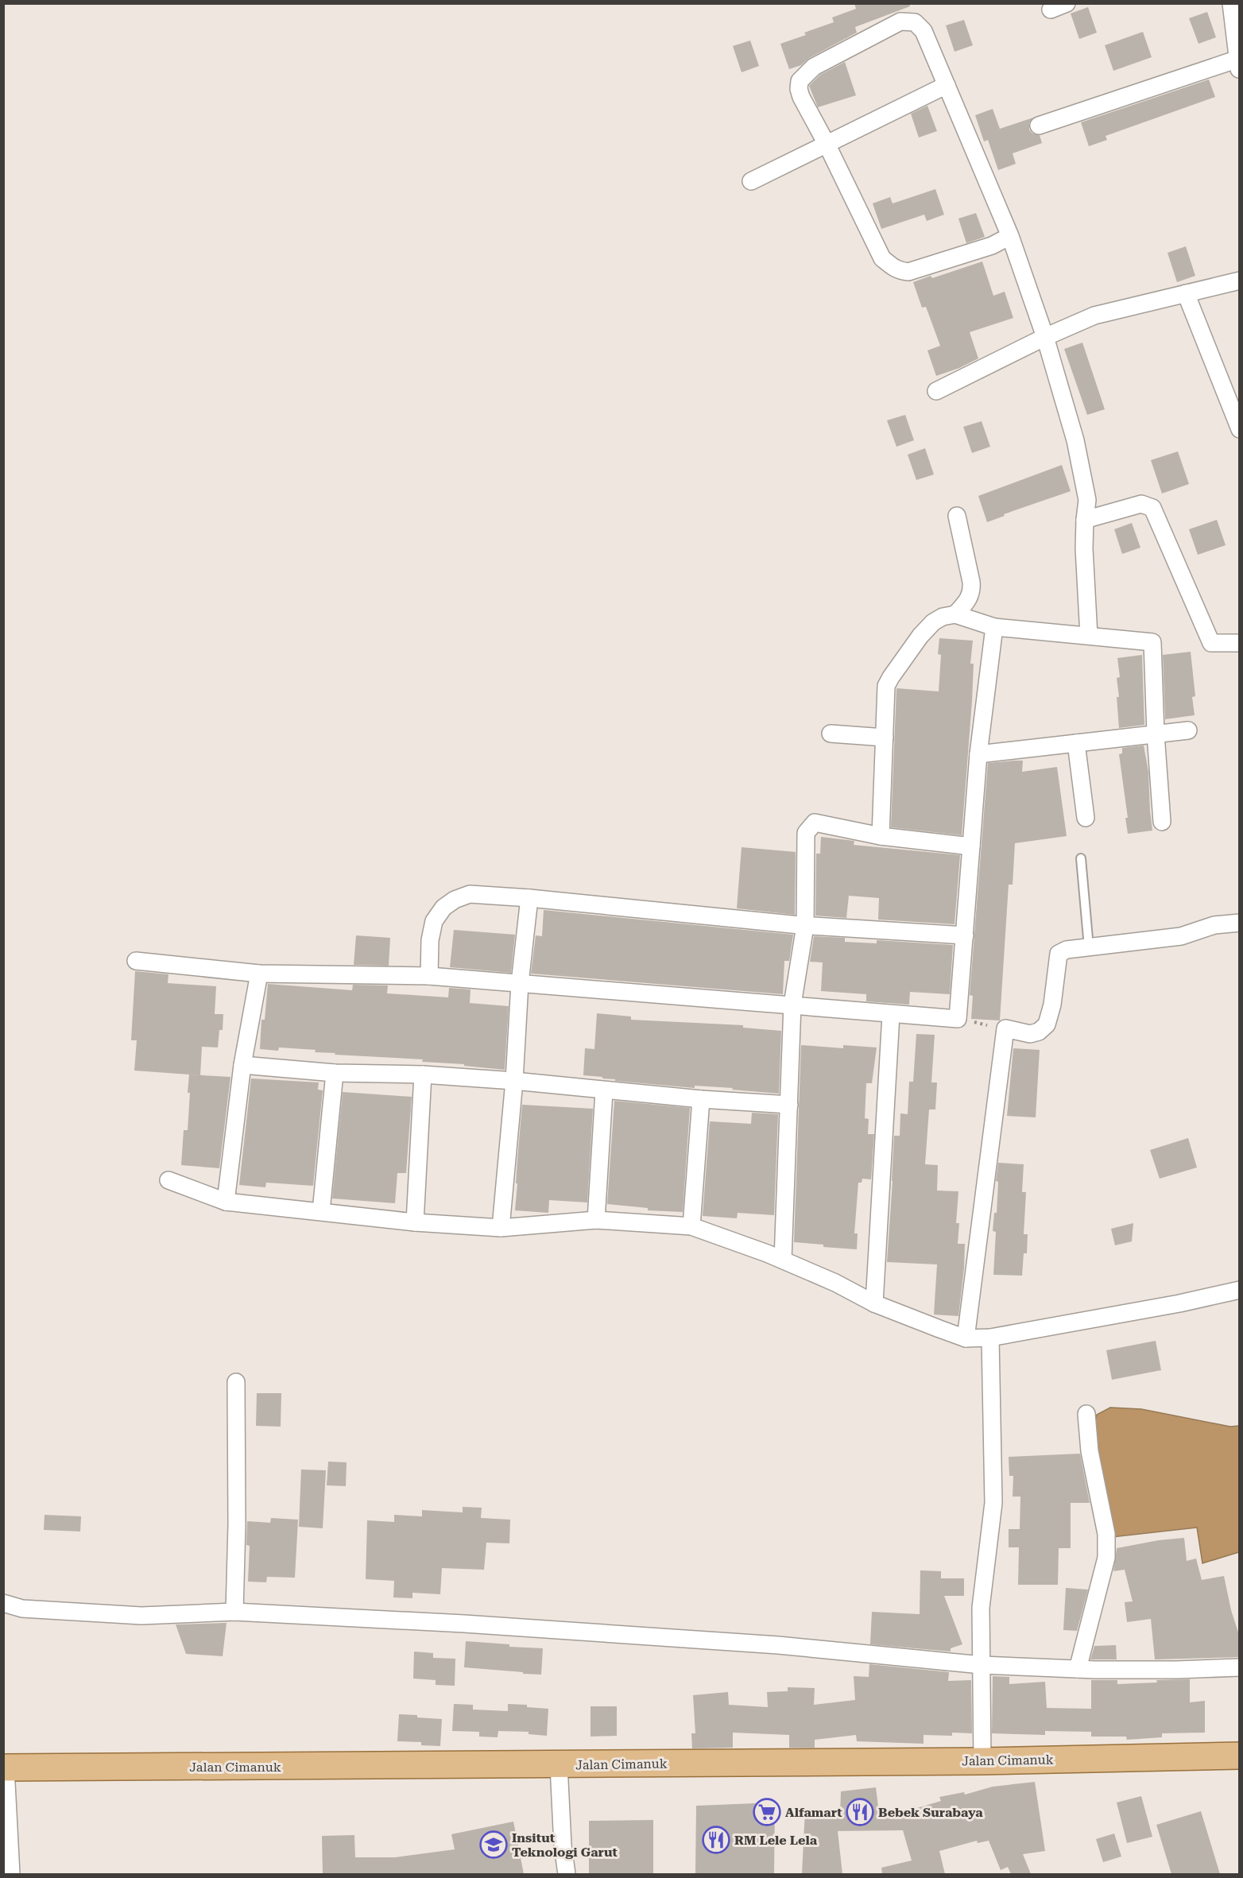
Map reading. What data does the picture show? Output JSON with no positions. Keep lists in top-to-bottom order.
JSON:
{
  "streets": {
    "main road": ["Jalan Cimanuk"]
  },
  "places": {
    "supermarket": ["Alfamart"],
    "restaurant": ["Bebek Surabaya", "RM Lele Lela"],
    "school or university": ["Insitut Teknologi Garut"]
  }
}
